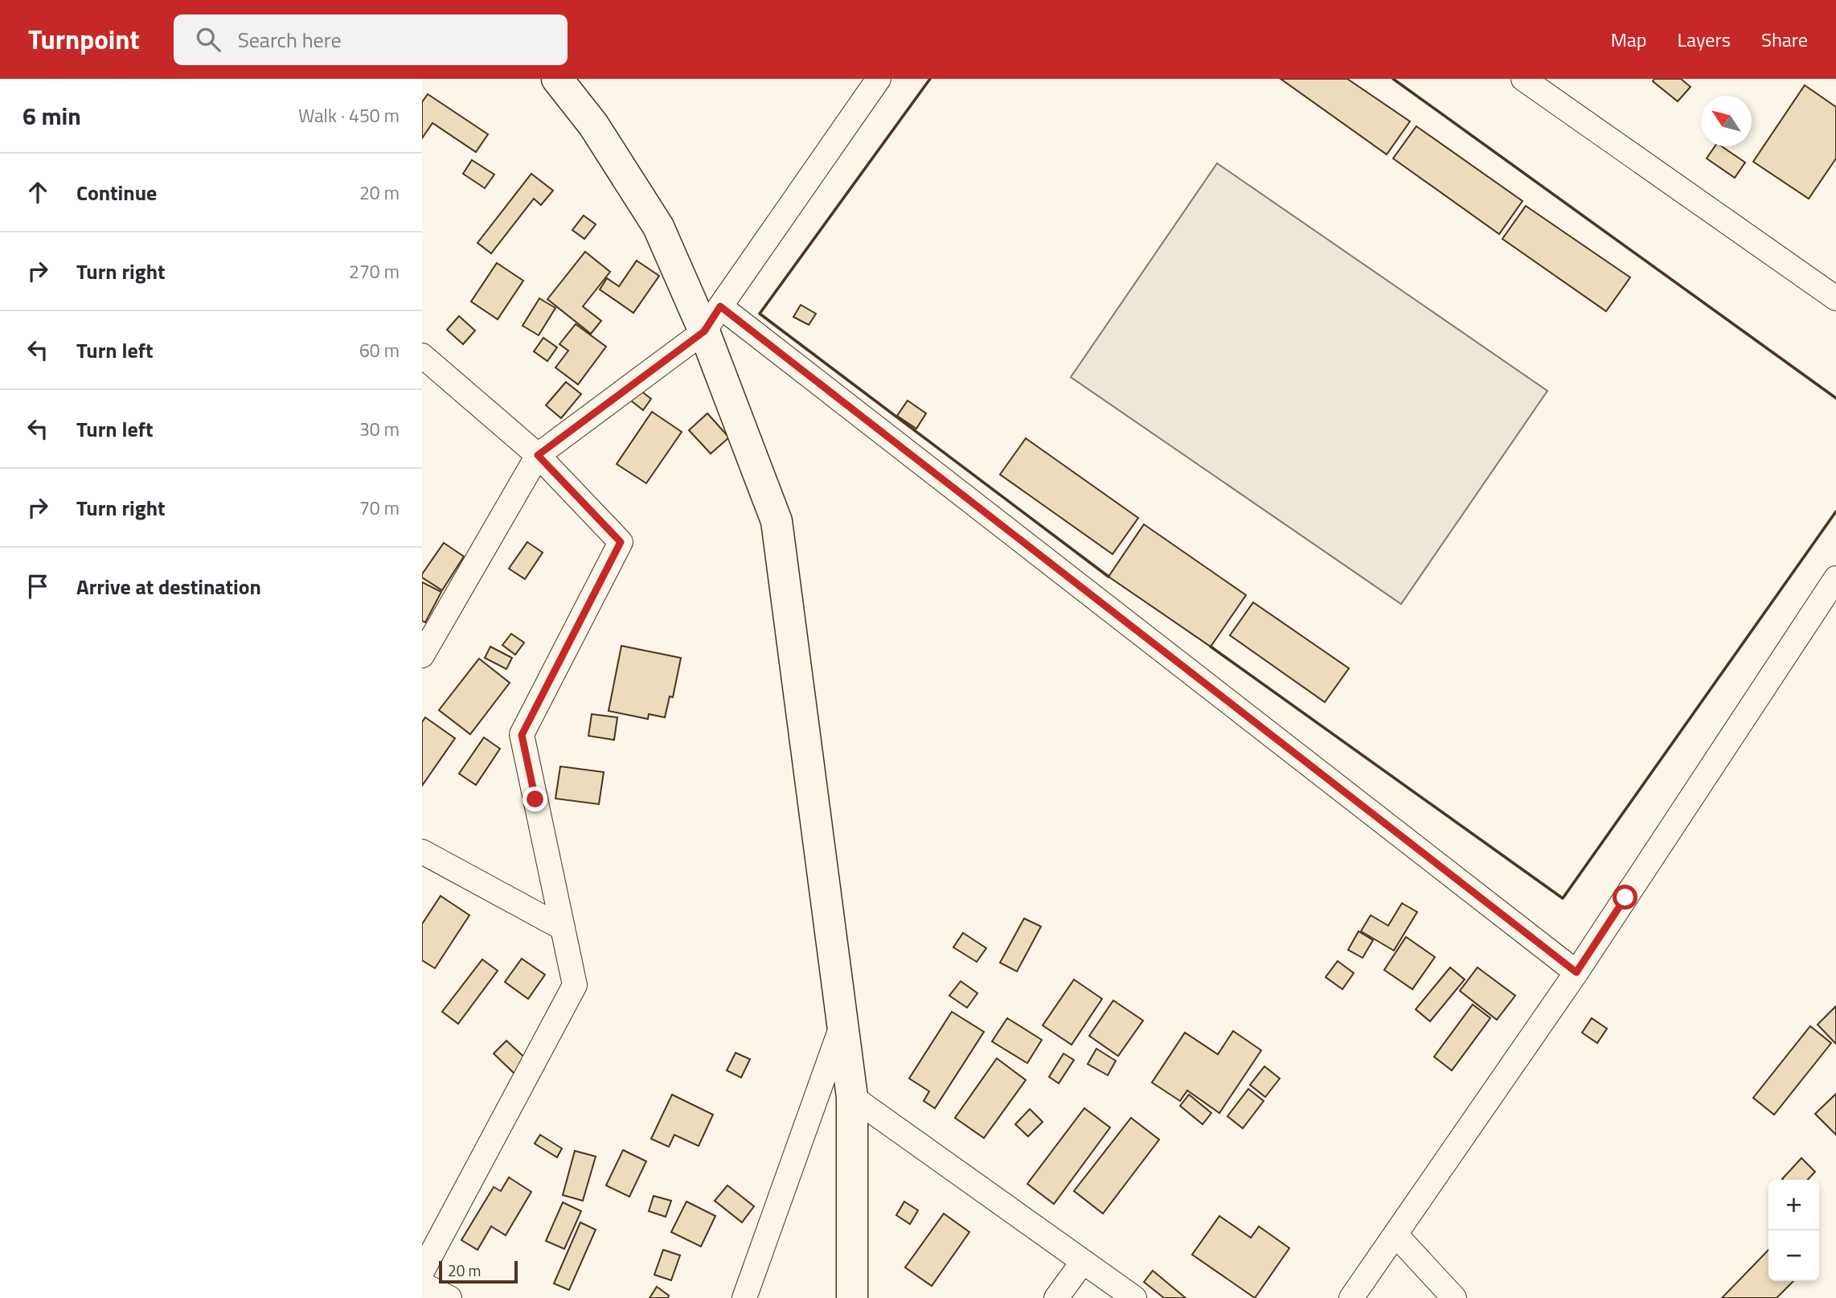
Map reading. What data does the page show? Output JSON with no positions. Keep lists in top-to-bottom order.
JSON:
{
  "scale_bar": "20 m",
  "north": "top left",
  "page": {
    "header": "Turnpoint",
    "search": "Search here",
    "nav": ["Map", "Layers", "Share"],
    "heading": ["6 min", "Walk · 450 m"],
    "list": [
      ["Continue", "20 m"],
      ["Turn right", "270 m"],
      ["Turn left", "60 m"],
      ["Turn left", "30 m"],
      ["Turn right", "70 m"],
      "Arrive at destination"
    ],
    "map_buttons": ["+", "−"],
    "scale": "20 m"
  }
}
